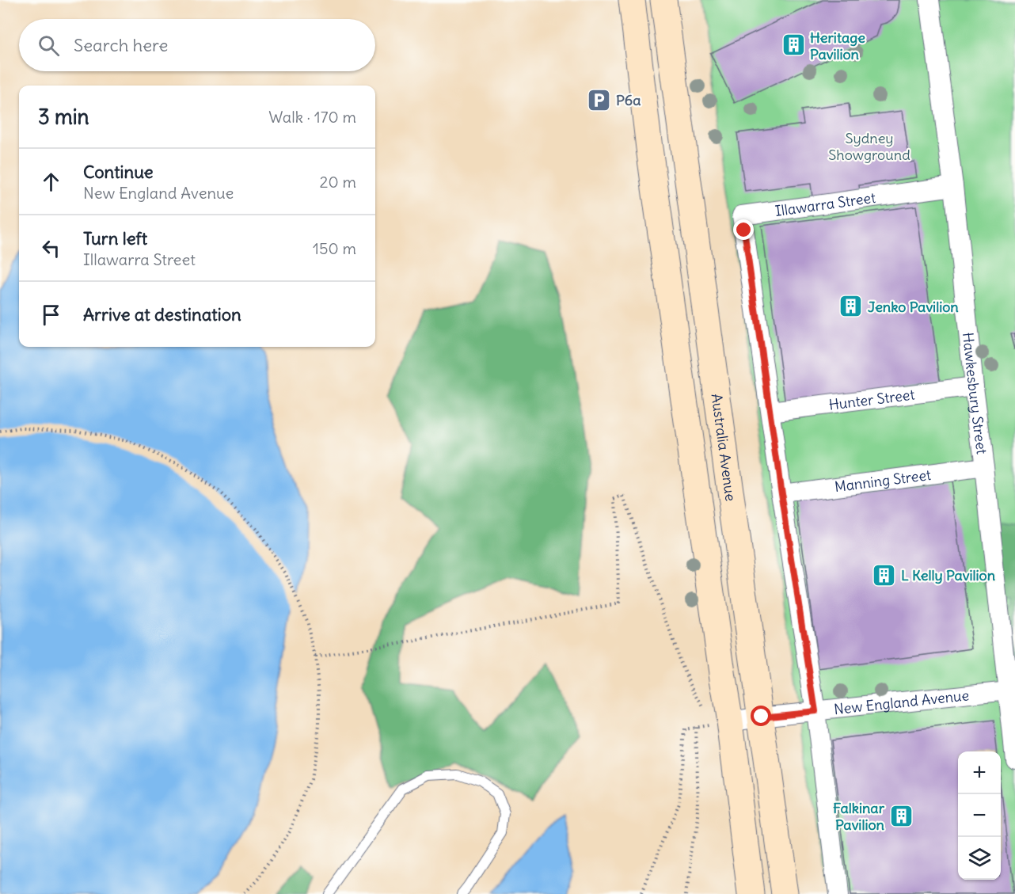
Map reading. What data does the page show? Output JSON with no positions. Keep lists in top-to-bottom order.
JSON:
{
  "streets": {
    "main road": ["Australia Avenue"],
    "street": [
      "Illawarra Street",
      "Hawkesbury Street",
      "Hunter Street",
      "Manning Street",
      "New England Avenue"
    ]
  },
  "crossings": [
    ["Illawarra Street", "Hawkesbury Street"],
    ["Illawarra Street", "Hunter Street"],
    ["Illawarra Street", "Manning Street"],
    ["Illawarra Street", "New England Avenue"],
    ["Hawkesbury Street", "Hunter Street"],
    ["Hawkesbury Street", "Manning Street"],
    ["Hawkesbury Street", "New England Avenue"],
    ["Australia Avenue", "New England Avenue"]
  ],
  "parks": ["Sydney Showground"],
  "places": {
    "building": [
      "Heritage Pavilion",
      "Jenko Pavilion",
      "L Kelly Pavilion",
      "Falkinar Pavilion"
    ],
    "parking": ["P6a"]
  },
  "page": {
    "search": "Search here",
    "heading": ["3 min", "Walk · 170 m"],
    "list": [
      ["Continue", "New England Avenue", "20 m"],
      ["Turn left", "Illawarra Street", "150 m"],
      "Arrive at destination"
    ],
    "map_buttons": ["+", "−"]
  }
}
